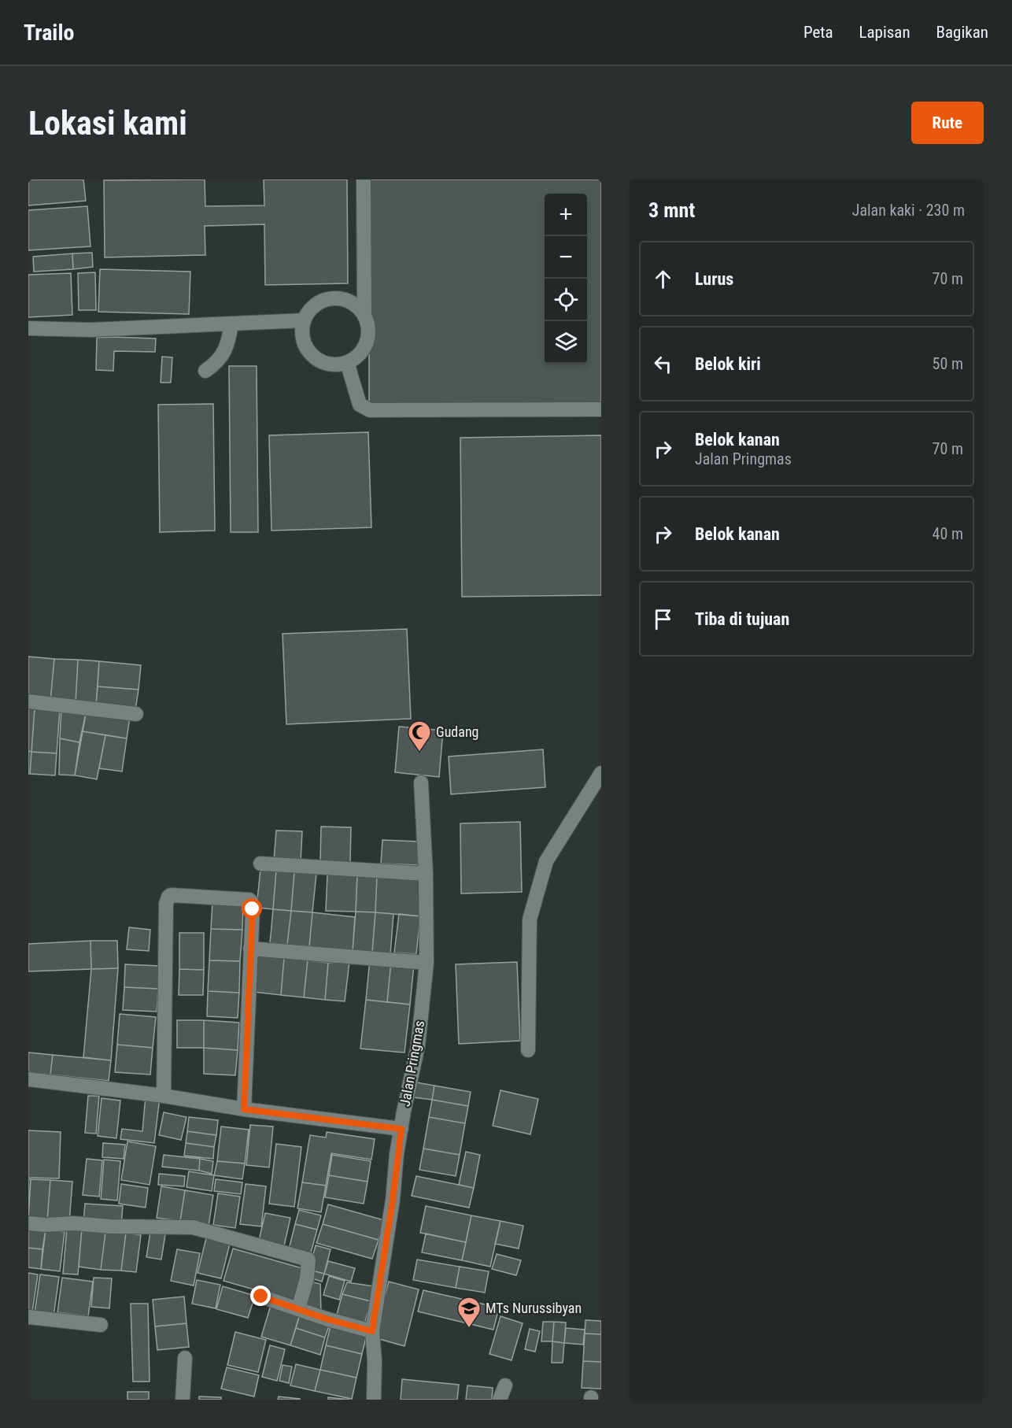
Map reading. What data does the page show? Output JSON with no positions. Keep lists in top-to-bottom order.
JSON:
{
  "streets": {
    "street": ["Jalan Pringmas"]
  },
  "places": {
    "mosque": ["Gudang"],
    "school or university": ["MTs Nurussibyan"]
  },
  "page": {
    "header": "Trailo",
    "nav": ["Peta", "Lapisan", "Bagikan"],
    "buttons": "Rute",
    "title": "Lokasi kami",
    "heading": ["3 mnt", "Jalan kaki · 230 m"],
    "map_buttons": ["+", "−"],
    "list": [
      ["Lurus", "70 m"],
      ["Belok kiri", "50 m"],
      ["Belok kanan", "Jalan Pringmas", "70 m"],
      ["Belok kanan", "40 m"],
      "Tiba di tujuan"
    ]
  }
}
